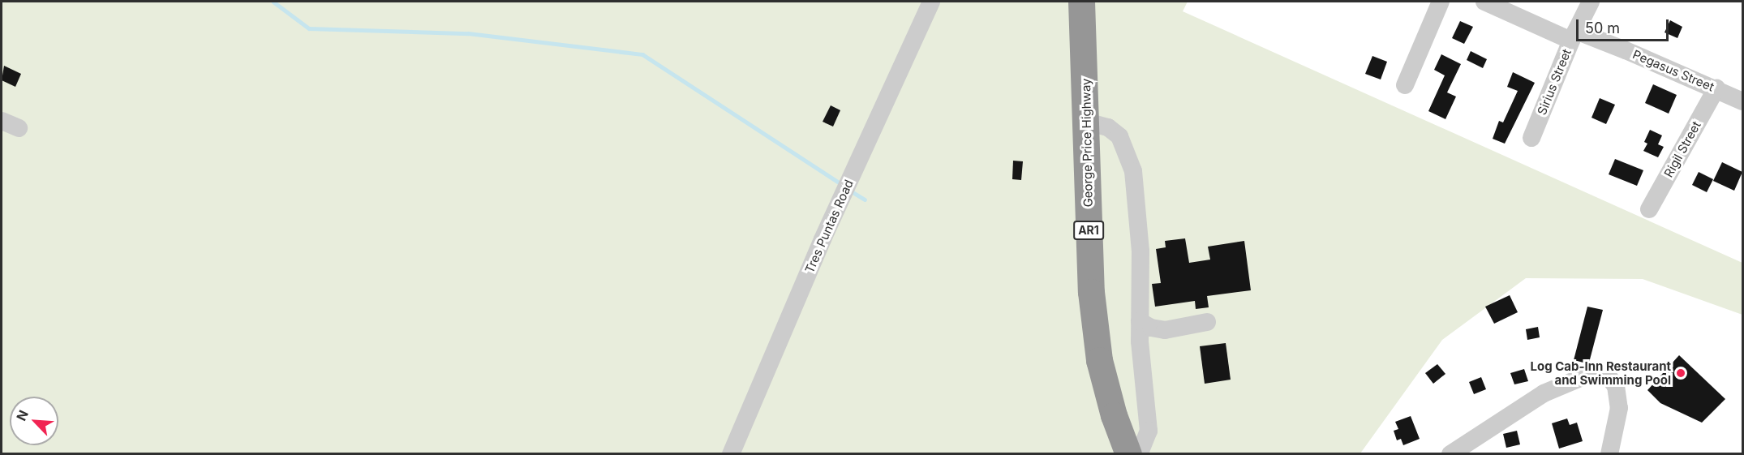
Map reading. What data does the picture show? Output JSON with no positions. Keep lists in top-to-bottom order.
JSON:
{
  "streets": {
    "highway": ["George Price Highway", "AR1"],
    "street": [
      "Pegasus Street",
      "Sirius Street",
      "Rigil Street",
      "Tres Puntas Road"
    ]
  },
  "crossings": [
    ["Pegasus Street", "Sirius Street"],
    ["Pegasus Street", "Rigil Street"]
  ],
  "places": ["Log Cab-Inn Restaurant and Swimming Pool"],
  "scale_bar": "50 m",
  "north": "top left"
}
